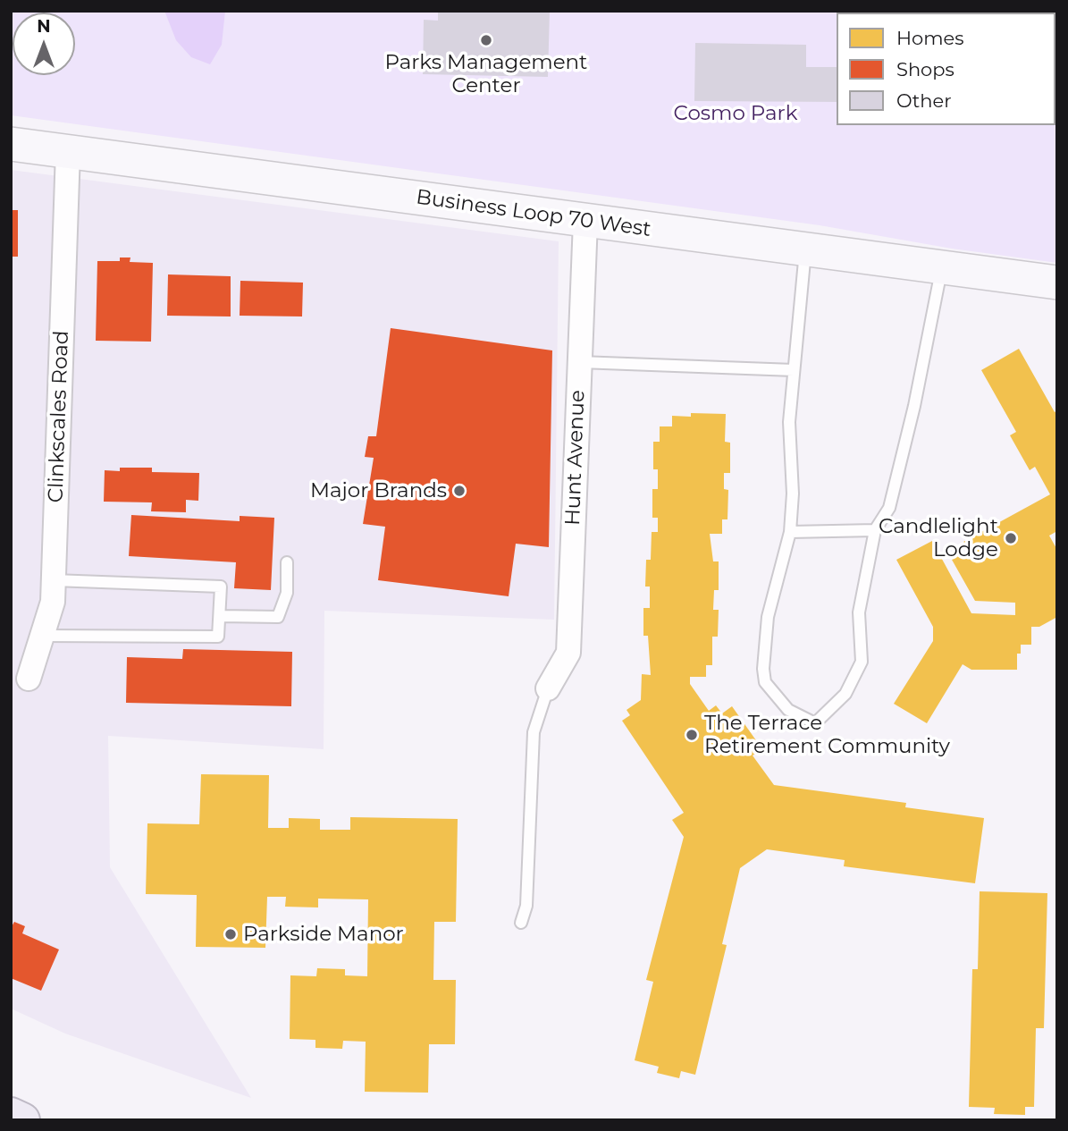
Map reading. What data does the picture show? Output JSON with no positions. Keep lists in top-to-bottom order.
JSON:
{
  "streets": {
    "main road": ["Business Loop 70 West"],
    "street": ["Clinkscales Road", "Hunt Avenue"]
  },
  "crossings": [
    ["Business Loop 70 West", "Clinkscales Road"],
    ["Business Loop 70 West", "Hunt Avenue"]
  ],
  "parks": ["Cosmo Park"],
  "places": [
    "Parks Management Center",
    "Major Brands",
    "Candlelight Lodge",
    "The Terrace Retirement Community",
    "Parkside Manor"
  ],
  "legend": ["Homes", "Shops", "Other"],
  "north": "top"
}
